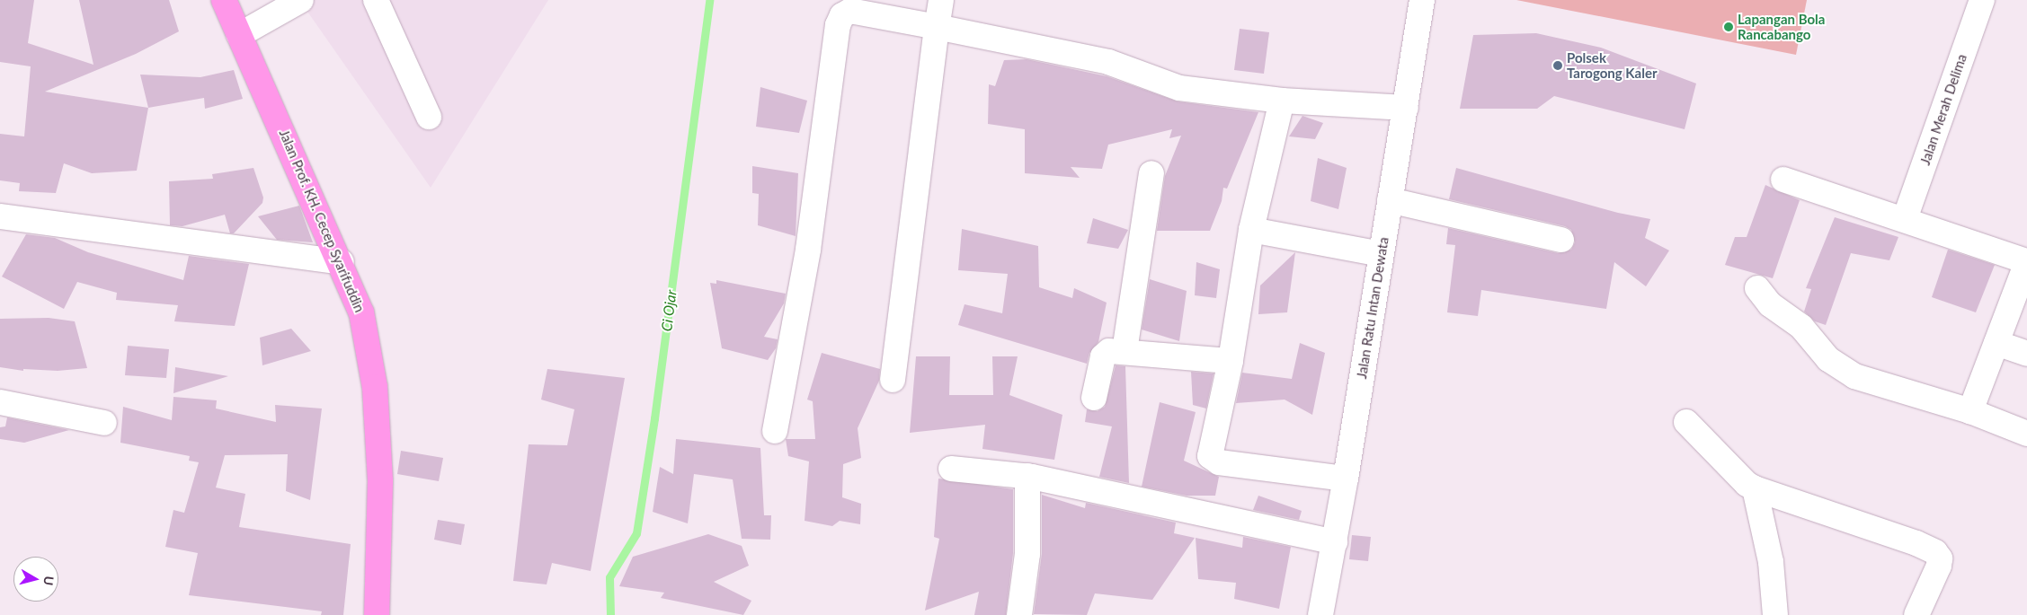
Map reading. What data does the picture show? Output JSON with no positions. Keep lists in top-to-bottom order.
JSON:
{
  "streets": {
    "main road": ["Jalan Prof. KH. Cecep Syarifuddin"],
    "street": ["Jalan Merah Delima", "Jalan Ratu Intan Dewata"]
  },
  "water": ["Ci Ojar"],
  "places": ["Lapangan Bola Rancabango", "Polsek Tarogong Kaler"],
  "north": "right"
}
